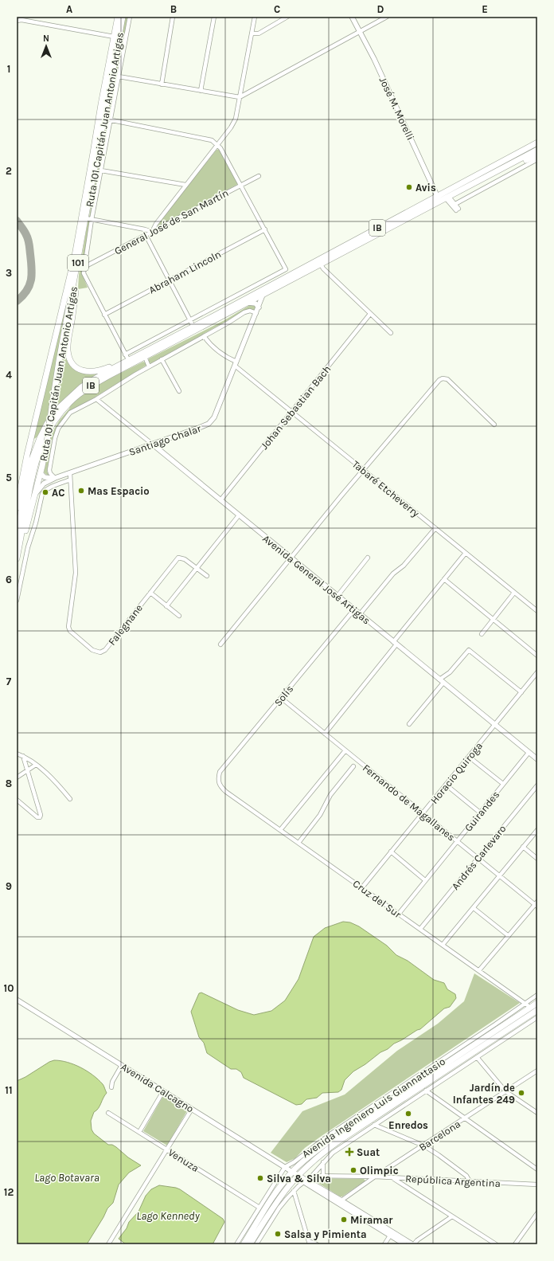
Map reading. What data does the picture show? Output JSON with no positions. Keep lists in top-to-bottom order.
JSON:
{
  "streets": {
    "main road": [
      "Ruta 101 Capitán Juan Antonio Artigas",
      "IB",
      "101",
      "Avenida Ingeniero Luis Giannattasio"
    ],
    "street": [
      "José M. Morelli",
      "General José de San Martín",
      "Abraham Lincoln",
      "Johan Sebastian Bach",
      "Santiago Chalar",
      "Tabaré Etcheverry",
      "Avenida General José Artigas",
      "Falegnane",
      "Solís",
      "Horacio Quiroga",
      "Fernando de Magallanes",
      "Guirandes",
      "Andrés Carlevaro",
      "Cruz del Sur",
      "Avenida Calcagno",
      "Barcelona",
      "Venuza",
      "República Argentina"
    ]
  },
  "crossings": [
    ["José M. Morelli", "IB"],
    ["Ruta 101 Capitán Juan Antonio Artigas", "IB"],
    ["Ruta 101 Capitán Juan Antonio Artigas", "Santiago Chalar"],
    ["IB", "Santiago Chalar"],
    ["Johan Sebastian Bach", "Tabaré Etcheverry"],
    ["Johan Sebastian Bach", "Avenida General José Artigas"],
    ["Santiago Chalar", "Tabaré Etcheverry"],
    ["Santiago Chalar", "Avenida General José Artigas"],
    ["Santiago Chalar", "Falegnane"],
    ["Avenida General José Artigas", "Solís"],
    ["Avenida General José Artigas", "Horacio Quiroga"],
    ["Avenida General José Artigas", "Guirandes"],
    ["Solís", "Fernando de Magallanes"],
    ["Solís", "Cruz del Sur"],
    ["Horacio Quiroga", "Fernando de Magallanes"],
    ["Horacio Quiroga", "Cruz del Sur"],
    ["Fernando de Magallanes", "Guirandes"],
    ["Fernando de Magallanes", "Andrés Carlevaro"],
    ["Guirandes", "Cruz del Sur"],
    ["Andrés Carlevaro", "Cruz del Sur"],
    ["Cruz del Sur", "Avenida Ingeniero Luis Giannattasio"],
    ["Avenida Calcagno", "Avenida Ingeniero Luis Giannattasio"],
    ["Avenida Calcagno", "Barcelona"],
    ["Avenida Ingeniero Luis Giannattasio", "Venuza"],
    ["Avenida Ingeniero Luis Giannattasio", "República Argentina"],
    ["Barcelona", "República Argentina"]
  ],
  "water": ["Lago Botavara", "Lago Kennedy"],
  "places": {
    "other": [
      "Avis",
      "Mas Espacio",
      "AC",
      "Jardín de Infantes 249",
      "Enredos",
      "Olimpic",
      "Silva & Silva",
      "Miramar",
      "Salsa y Pimienta"
    ],
    "health": ["Suat"]
  },
  "north": "top",
  "grid": {
    "columns": [
      "A",
      "B",
      "C",
      "D",
      "E"
    ],
    "rows": [
      "1",
      "2",
      "3",
      "4",
      "5",
      "6",
      "7",
      "8",
      "9",
      "10",
      "11",
      "12"
    ]
  }
}
